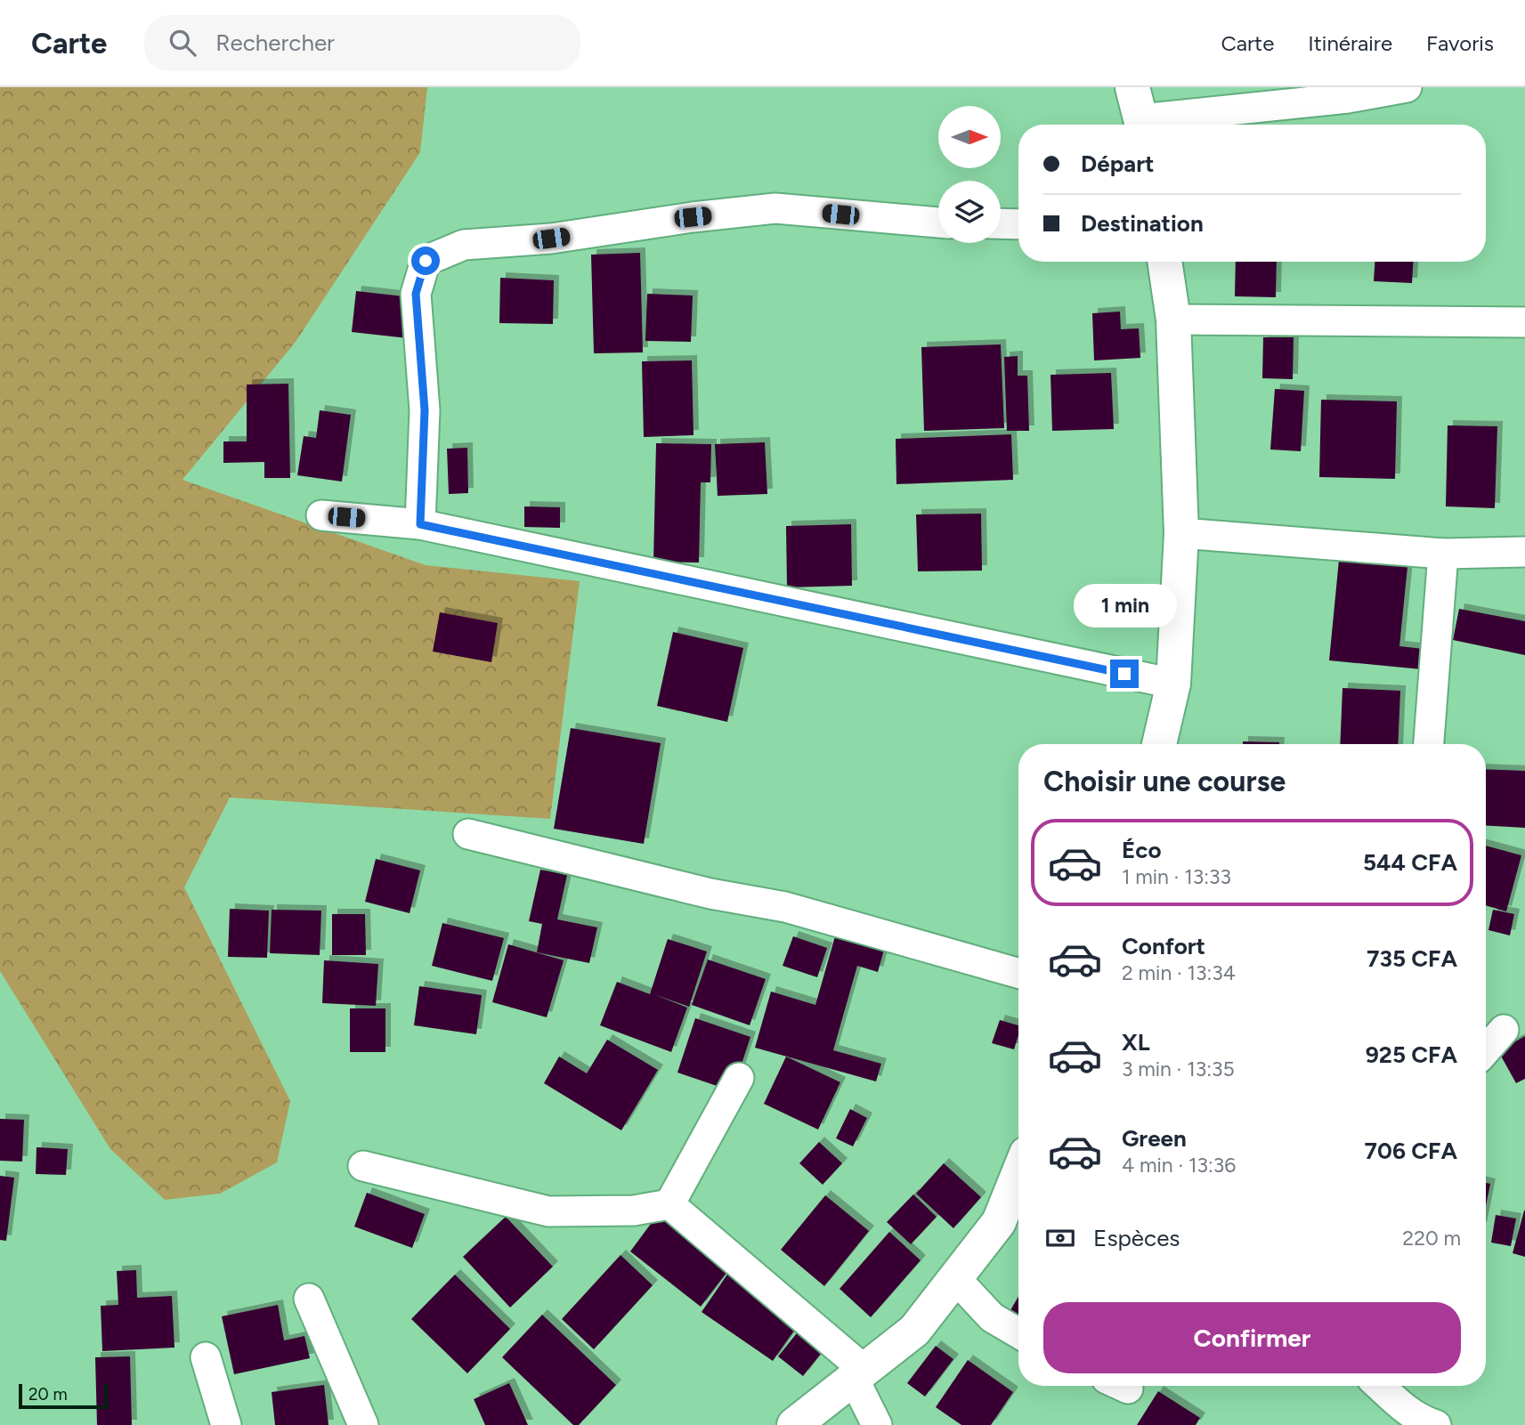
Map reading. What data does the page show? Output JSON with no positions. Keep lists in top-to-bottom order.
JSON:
{
  "scale_bar": "20 m",
  "north": "right",
  "page": {
    "header": "Carte",
    "search": "Rechercher",
    "nav": ["Carte", "Itinéraire", "Favoris"],
    "banner": ["Départ", "Destination"],
    "bubble": "1 min",
    "heading": "Choisir une course",
    "list": [
      {
        "name": "Éco",
        "note": "1 min · 13:33",
        "value": "544 CFA"
      },
      {
        "name": "Confort",
        "note": "2 min · 13:34",
        "value": "735 CFA"
      },
      {
        "name": "XL",
        "note": "3 min · 13:35",
        "value": "925 CFA"
      },
      {
        "name": "Green",
        "note": "4 min · 13:36",
        "value": "706 CFA"
      }
    ],
    "pay": ["Espèces", "220 m"],
    "buttons": "Confirmer",
    "scale": "20 m"
  }
}
